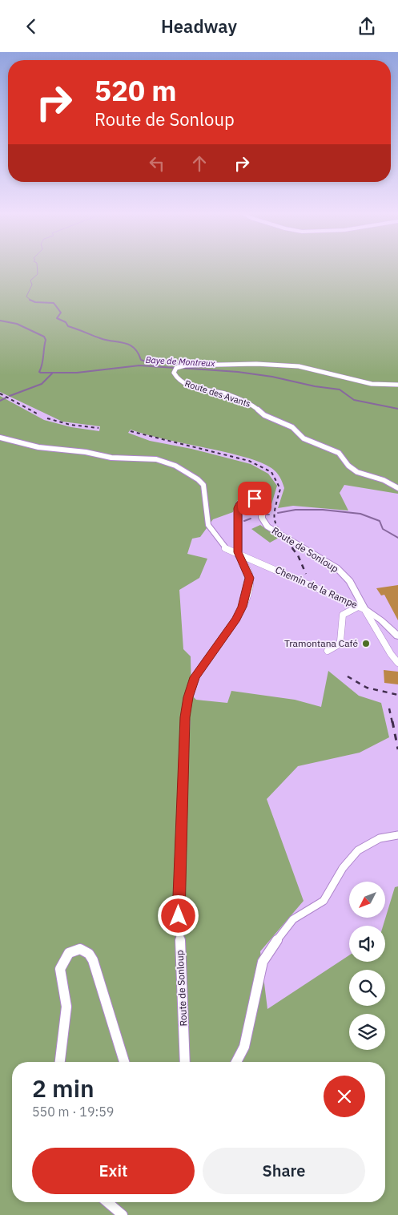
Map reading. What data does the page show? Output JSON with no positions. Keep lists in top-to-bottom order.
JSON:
{
  "streets": {
    "street": ["Route des Avants", "Route de Sonloup", "Chemin de la Rampe"]
  },
  "crossings": [
    ["Route de Sonloup", "Chemin de la Rampe"]
  ],
  "water": ["Baye de Montreux"],
  "places": ["Tramontana Café"],
  "north": "bottom left",
  "page": {
    "header": "Headway",
    "turn": ["520 m", "Route de Sonloup"],
    "heading": ["2 min", "550 m · 19:59"],
    "buttons": ["Exit", "Share"]
  }
}
